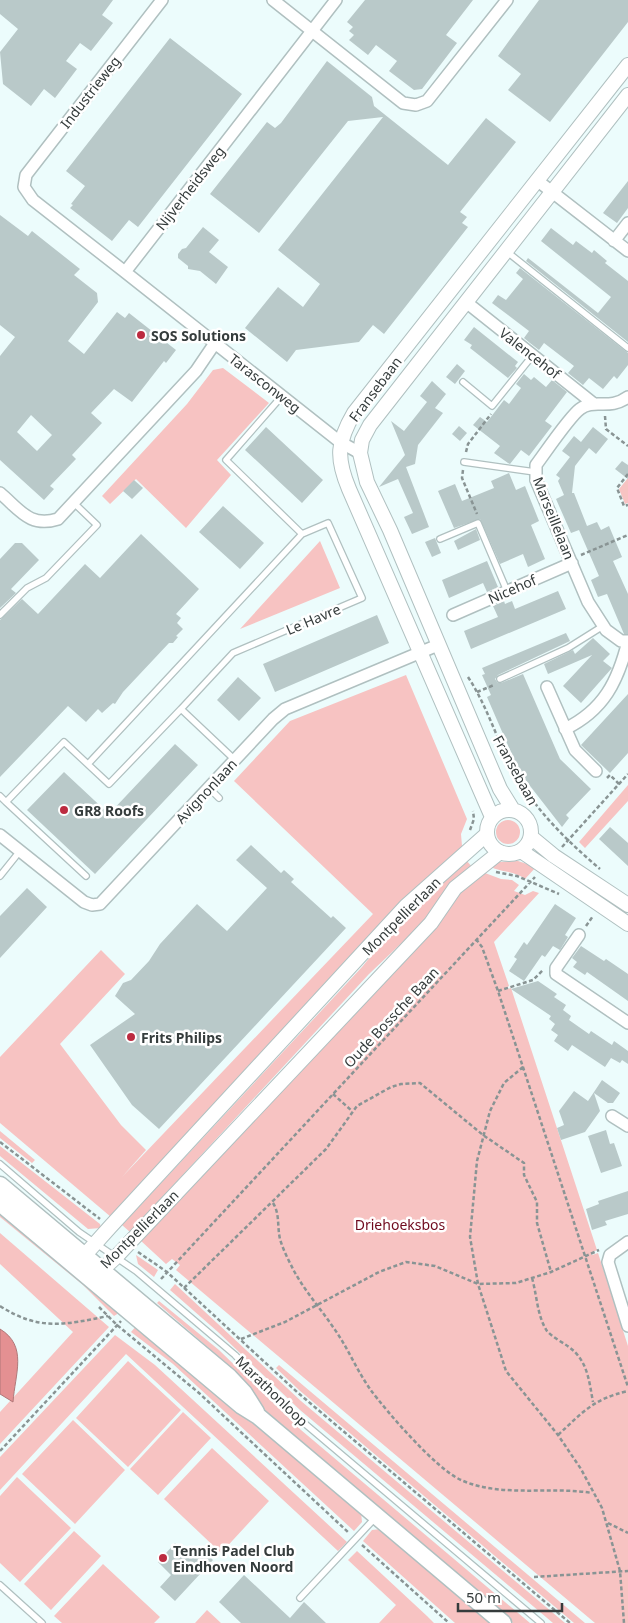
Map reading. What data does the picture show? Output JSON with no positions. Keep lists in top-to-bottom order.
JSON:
{
  "streets": {
    "main road": ["Marathonloop"],
    "street": [
      "Industrieweg",
      "Nijverheidsweg",
      "Valencehof",
      "Tarasconweg",
      "Fransebaan",
      "Marseillelaan",
      "Nicehof",
      "Avignonlaan",
      "Montpellierlaan"
    ],
    "lane": ["Le Havre"],
    "path": ["Oude Bossche Baan"]
  },
  "crossings": [
    ["Industrieweg", "Nijverheidsweg"],
    ["Industrieweg", "Tarasconweg"],
    ["Nijverheidsweg", "Tarasconweg"],
    ["Valencehof", "Fransebaan"],
    ["Valencehof", "Marseillelaan"],
    ["Tarasconweg", "Fransebaan"],
    ["Fransebaan", "Avignonlaan"],
    ["Fransebaan", "Montpellierlaan"],
    ["Marseillelaan", "Nicehof"],
    ["Montpellierlaan", "Marathonloop"],
    ["Oude Bossche Baan", "Marathonloop"]
  ],
  "parks": ["Driehoeksbos"],
  "places": [
    "SOS Solutions",
    "GR8 Roofs",
    "Frits Philips",
    "Tennis Padel Club Eindhoven Noord"
  ],
  "scale_bar": "50 m"
}
